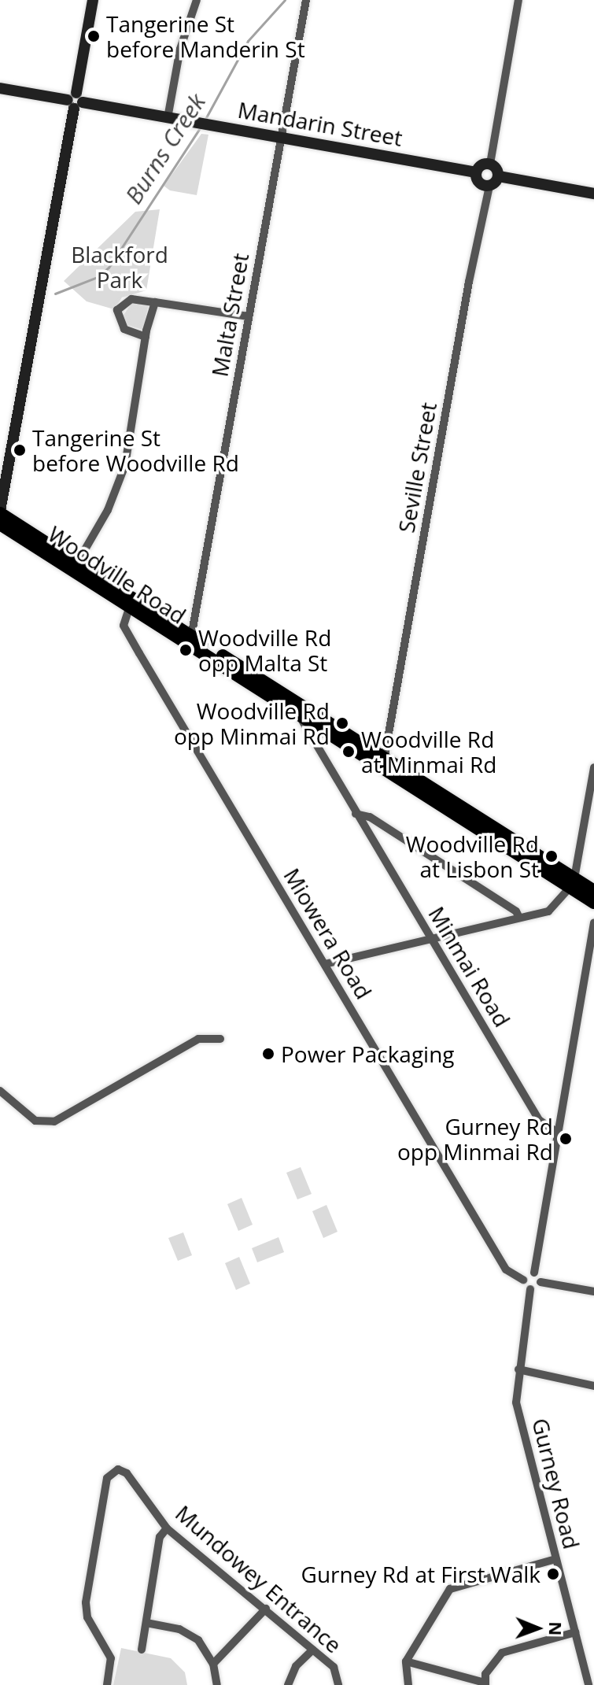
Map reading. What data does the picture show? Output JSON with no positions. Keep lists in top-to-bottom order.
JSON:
{
  "streets": {
    "main road": ["Woodville Road"],
    "street": [
      "Mandarin Street",
      "Malta Street",
      "Seville Street",
      "Miowera Road",
      "Minmai Road",
      "Gurney Road",
      "Mundowey Entrance"
    ]
  },
  "crossings": [
    ["Mandarin Street", "Malta Street"],
    ["Mandarin Street", "Seville Street"],
    ["Malta Street", "Woodville Road"],
    ["Seville Street", "Woodville Road"],
    ["Woodville Road", "Miowera Road"],
    ["Woodville Road", "Minmai Road"]
  ],
  "water": ["Burns Creek"],
  "parks": ["Blackford Park"],
  "places": [
    "Tangerine St before Manderin St",
    "Tangerine St before Woodville Rd",
    "Woodville Rd opp Malta St",
    "Woodville Rd opp Minmai Rd",
    "Woodville Rd at Minmai Rd",
    "Woodville Rd at Lisbon St",
    "Power Packaging",
    "Gurney Rd opp Minmai Rd",
    "Gurney Rd at First Walk"
  ],
  "north": "right"
}
